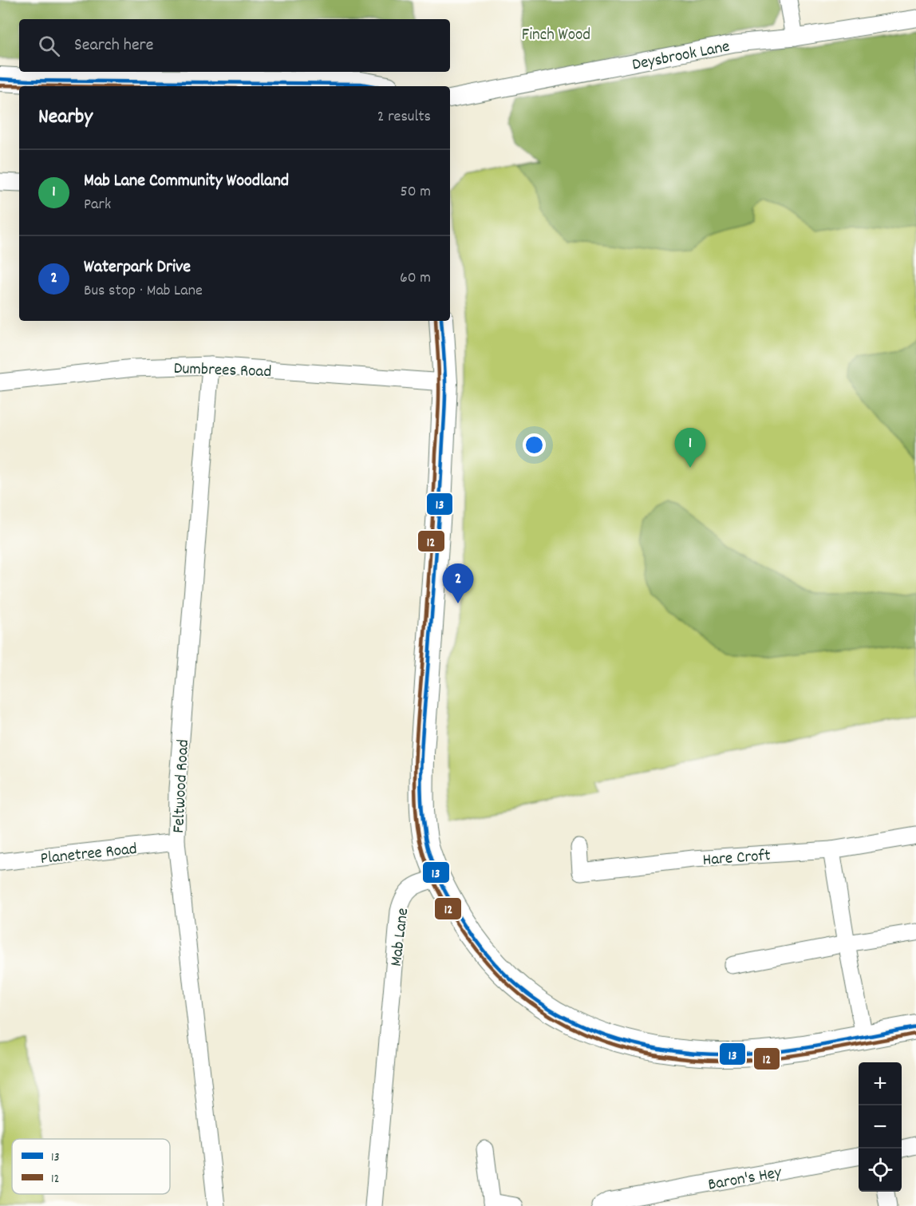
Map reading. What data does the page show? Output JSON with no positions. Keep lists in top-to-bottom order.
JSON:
{
  "streets": {
    "street": [
      "Deysbrook Lane",
      "Dumbrees Road",
      "Feltwood Road",
      "Planetree Road",
      "Hare Croft",
      "Mab Lane",
      "Baron's Hey"
    ]
  },
  "crossings": [
    ["Dumbrees Road", "Feltwood Road"],
    ["Feltwood Road", "Planetree Road"]
  ],
  "parks": ["Finch Wood"],
  "lines": ["transit line 13", "transit line 12"],
  "legend": ["13", "12"],
  "page": {
    "search": "Search here",
    "heading": ["Nearby", "2 results"],
    "list": [
      {
        "mark": "1",
        "name": "Mab Lane Community Woodland",
        "note": "Park",
        "value": "50 m"
      },
      {
        "mark": "2",
        "name": "Waterpark Drive",
        "note": "Bus stop · Mab Lane",
        "value": "60 m"
      }
    ],
    "pins": ["1", "2"],
    "map_buttons": ["+", "−"]
  }
}
